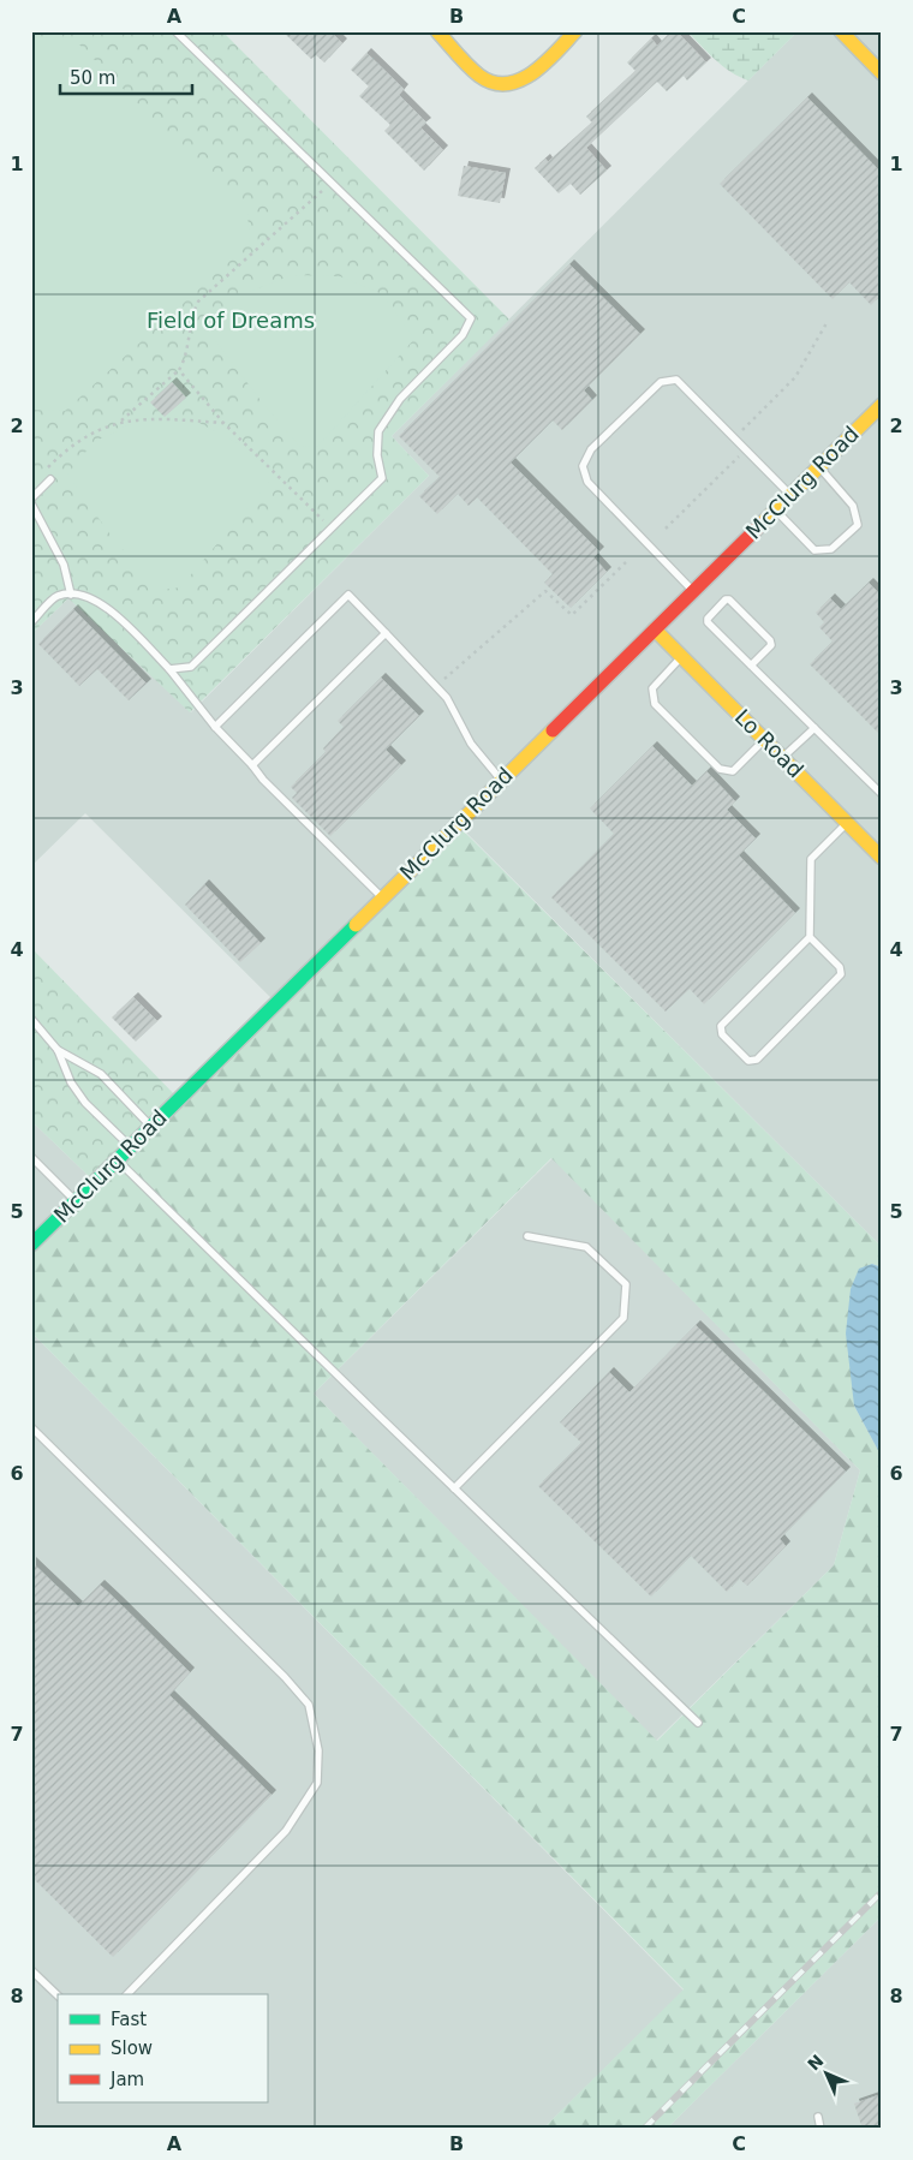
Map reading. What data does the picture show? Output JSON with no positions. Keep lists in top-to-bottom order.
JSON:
{
  "streets": {
    "street": ["McClurg Road", "Lo Road"]
  },
  "crossings": [
    ["McClurg Road", "Lo Road"]
  ],
  "parks": ["Field of Dreams"],
  "legend": ["Fast", "Slow", "Jam"],
  "scale_bar": "50 m",
  "north": "top left",
  "grid": {
    "columns": ["A", "B", "C"],
    "rows": [
      "1",
      "2",
      "3",
      "4",
      "5",
      "6",
      "7",
      "8"
    ]
  }
}
